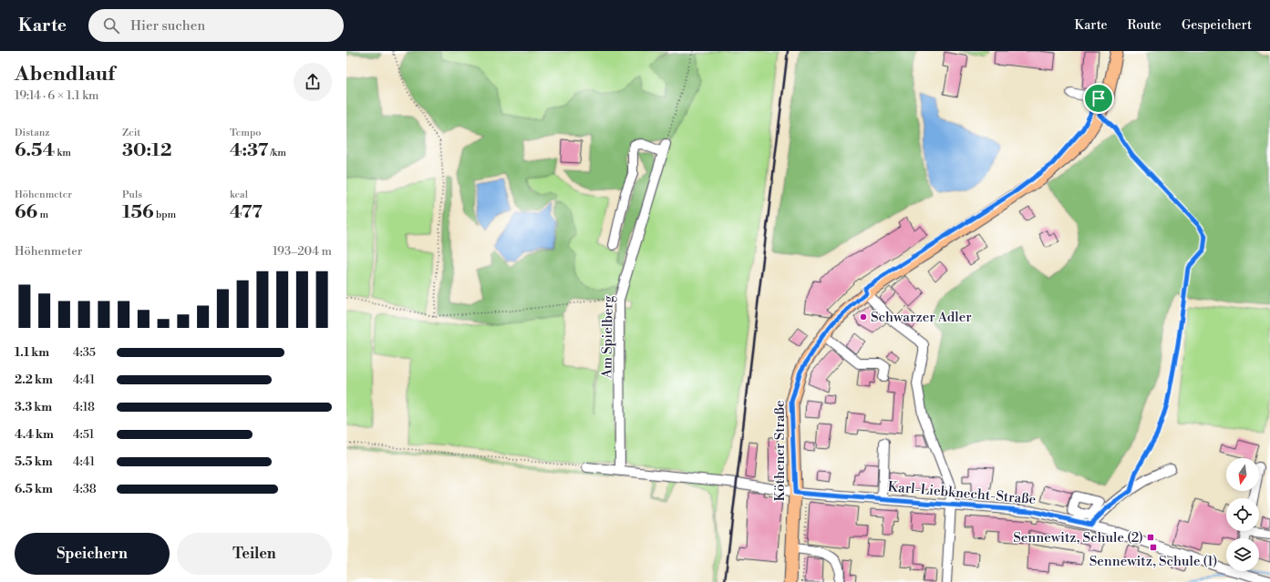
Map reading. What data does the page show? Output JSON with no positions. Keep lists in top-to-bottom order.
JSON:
{
  "streets": {
    "main road": ["Köthener Straße"],
    "street": ["Am Spielberg", "Karl-Liebknecht-Straße"]
  },
  "crossings": [
    ["Köthener Straße", "Karl-Liebknecht-Straße"]
  ],
  "places": {
    "other": ["Schwarzer Adler"],
    "transit": ["Sennewitz, Schule (2)", "Sennewitz, Schule (1)"]
  },
  "north": "bottom",
  "page": {
    "header": "Karte",
    "search": "Hier suchen",
    "nav": ["Karte", "Route", "Gespeichert"],
    "heading": ["Abendlauf", "19:14 · 6 × 1.1 km"],
    "stats": [
      ["Distanz", "6.54 km"],
      ["Zeit", "30:12"],
      ["Tempo", "4:37 /km"],
      ["Höhenmeter", "66 m"],
      ["Puls", "156 bpm"],
      ["kcal", "477"]
    ],
    "chart": ["Höhenmeter", "193–204 m"],
    "list": [
      {
        "name": "1.1 km",
        "note": "4:35"
      },
      {
        "name": "2.2 km",
        "note": "4:41"
      },
      {
        "name": "3.3 km",
        "note": "4:18"
      },
      {
        "name": "4.4 km",
        "note": "4:51"
      },
      {
        "name": "5.5 km",
        "note": "4:41"
      },
      {
        "name": "6.5 km",
        "note": "4:38"
      }
    ],
    "buttons": ["Speichern", "Teilen"]
  }
}
